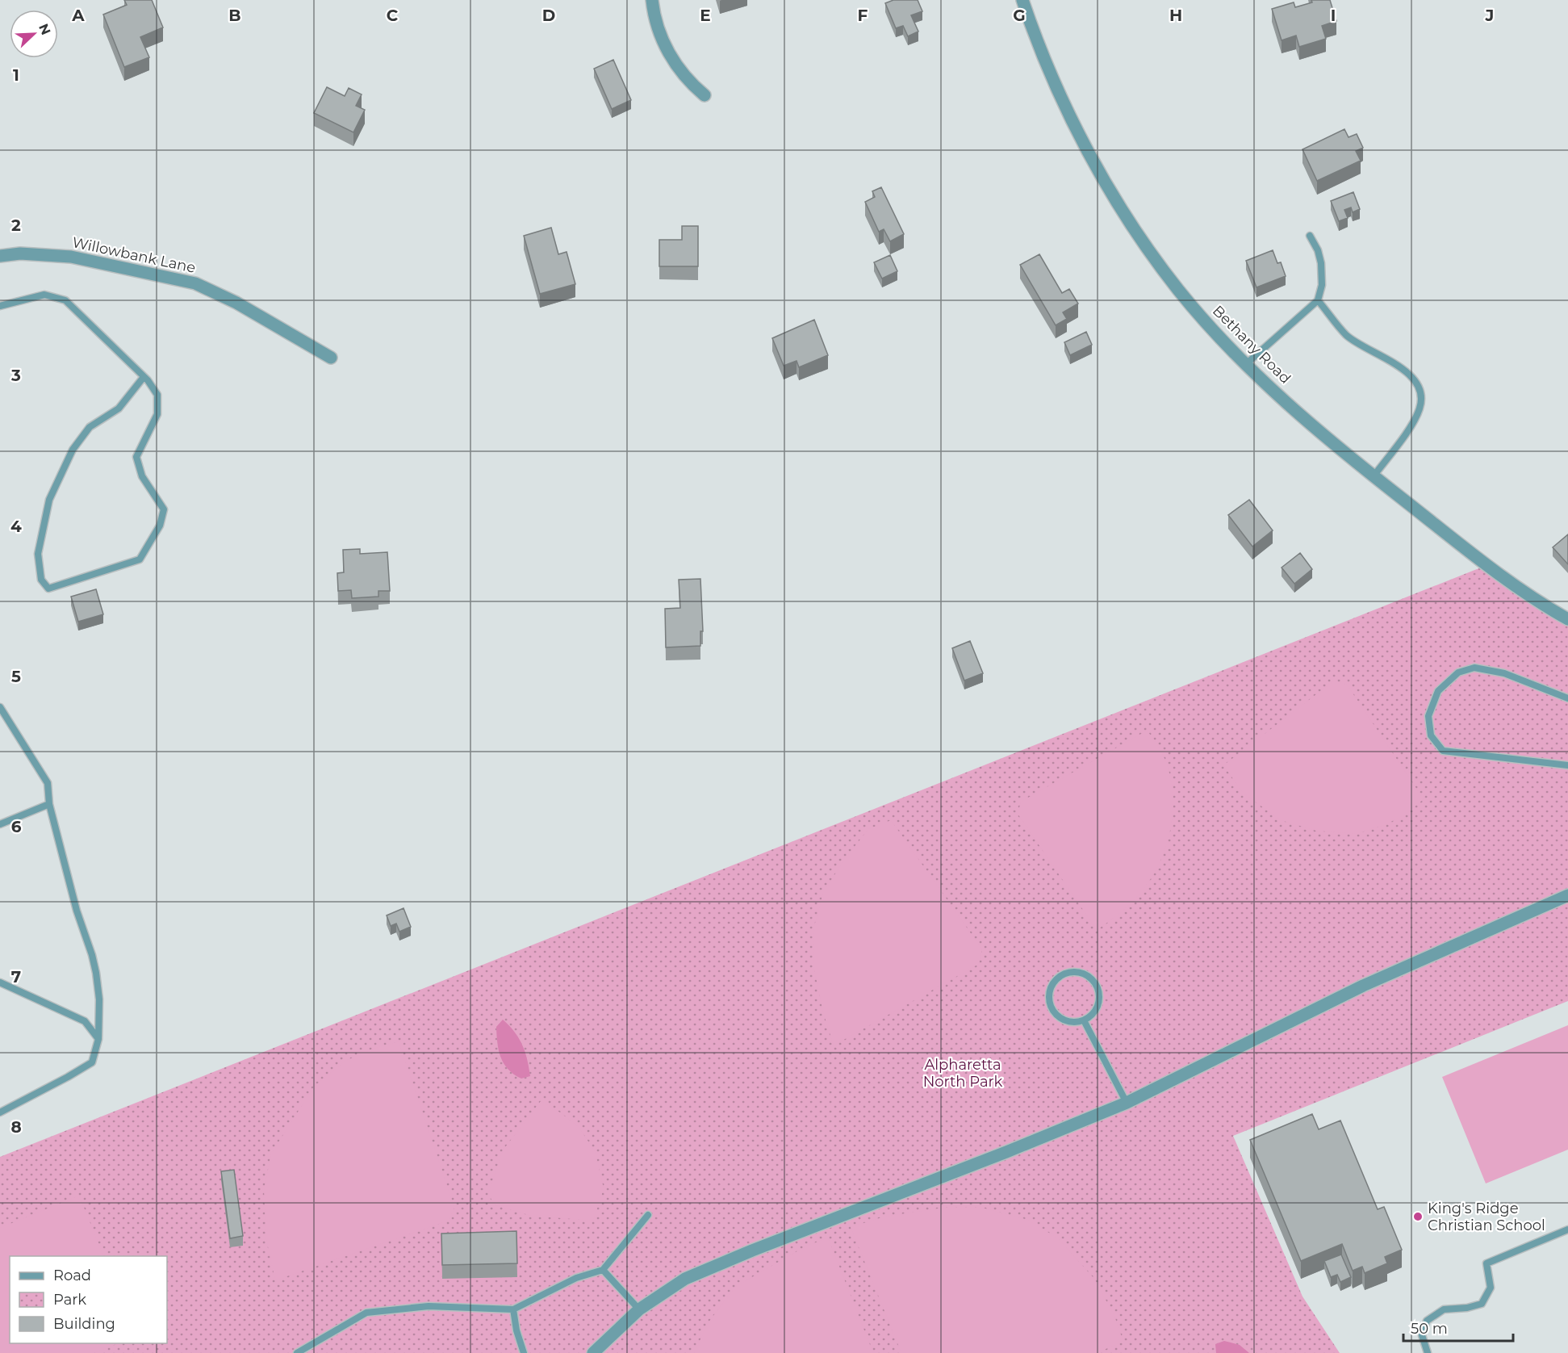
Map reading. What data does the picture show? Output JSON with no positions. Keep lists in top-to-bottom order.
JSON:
{
  "streets": {
    "street": ["Willowbank Lane", "Bethany Road"]
  },
  "parks": ["Alpharetta North Park"],
  "places": ["King's Ridge Christian School"],
  "legend": ["Road", "Park", "Building"],
  "scale_bar": "50 m",
  "north": "top right",
  "grid": {
    "columns": [
      "A",
      "B",
      "C",
      "D",
      "E",
      "F",
      "G",
      "H",
      "I",
      "J"
    ],
    "rows": [
      "1",
      "2",
      "3",
      "4",
      "5",
      "6",
      "7",
      "8"
    ]
  }
}
